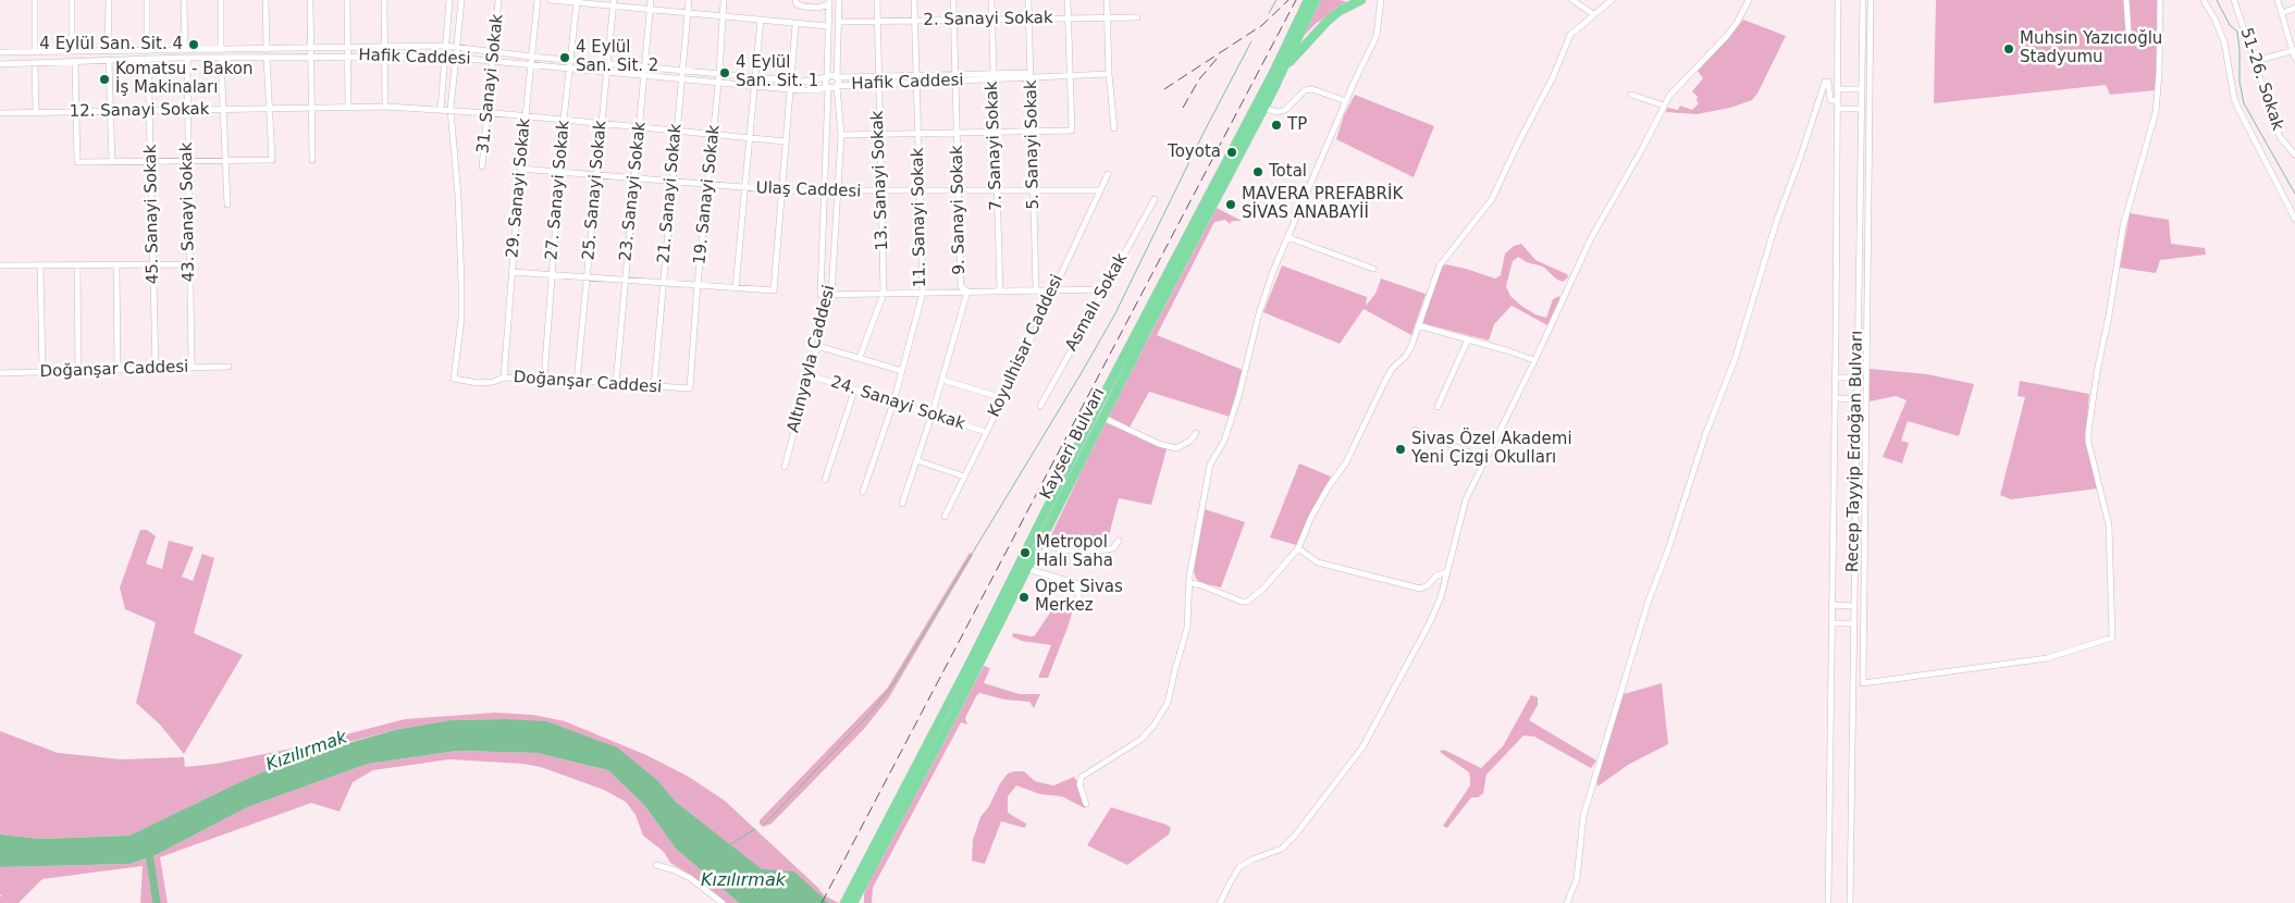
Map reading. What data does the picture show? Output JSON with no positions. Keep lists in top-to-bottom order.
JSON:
{
  "streets": {
    "highway": ["Kayseri Bulvarı"],
    "street": [
      "2. Sanayi Sokak",
      "Hafik Caddesi",
      "51-26. Sokak",
      "31. Sanayi Sokak",
      "12. Sanayi Sokak",
      "5. Sanayi Sokak",
      "7. Sanayi Sokak",
      "13. Sanayi Sokak",
      "29. Sanayi Sokak",
      "27. Sanayi Sokak",
      "25. Sanayi Sokak",
      "Ulaş Caddesi",
      "23. Sanayi Sokak",
      "21. Sanayi Sokak",
      "19. Sanayi Sokak",
      "9. Sanayi Sokak",
      "43. Sanayi Sokak",
      "45. Sanayi Sokak",
      "11. Sanayi Sokak",
      "Asmalı Sokak",
      "Koyulhisar Caddesi",
      "Altınyayla Caddesi",
      "Doğanşar Caddesi",
      "24. Sanayi Sokak",
      "Recep Tayyip Erdoğan Bulvarı"
    ]
  },
  "crossings": [
    ["2. Sanayi Sokak", "5. Sanayi Sokak"],
    ["2. Sanayi Sokak", "7. Sanayi Sokak"],
    ["2. Sanayi Sokak", "13. Sanayi Sokak"],
    ["2. Sanayi Sokak", "9. Sanayi Sokak"],
    ["2. Sanayi Sokak", "11. Sanayi Sokak"],
    ["Hafik Caddesi", "31. Sanayi Sokak"],
    ["Hafik Caddesi", "5. Sanayi Sokak"],
    ["Hafik Caddesi", "7. Sanayi Sokak"],
    ["Hafik Caddesi", "13. Sanayi Sokak"],
    ["Hafik Caddesi", "29. Sanayi Sokak"],
    ["Hafik Caddesi", "27. Sanayi Sokak"],
    ["Hafik Caddesi", "25. Sanayi Sokak"],
    ["Hafik Caddesi", "23. Sanayi Sokak"],
    ["Hafik Caddesi", "21. Sanayi Sokak"],
    ["Hafik Caddesi", "19. Sanayi Sokak"],
    ["Hafik Caddesi", "9. Sanayi Sokak"],
    ["Hafik Caddesi", "43. Sanayi Sokak"],
    ["Hafik Caddesi", "45. Sanayi Sokak"],
    ["Hafik Caddesi", "11. Sanayi Sokak"],
    ["Hafik Caddesi", "Altınyayla Caddesi"],
    ["31. Sanayi Sokak", "12. Sanayi Sokak"],
    ["12. Sanayi Sokak", "29. Sanayi Sokak"],
    ["12. Sanayi Sokak", "27. Sanayi Sokak"],
    ["12. Sanayi Sokak", "25. Sanayi Sokak"],
    ["12. Sanayi Sokak", "23. Sanayi Sokak"],
    ["12. Sanayi Sokak", "21. Sanayi Sokak"],
    ["12. Sanayi Sokak", "19. Sanayi Sokak"],
    ["12. Sanayi Sokak", "43. Sanayi Sokak"],
    ["12. Sanayi Sokak", "45. Sanayi Sokak"],
    ["12. Sanayi Sokak", "Doğanşar Caddesi"],
    ["5. Sanayi Sokak", "Ulaş Caddesi"],
    ["7. Sanayi Sokak", "Ulaş Caddesi"],
    ["13. Sanayi Sokak", "Ulaş Caddesi"],
    ["29. Sanayi Sokak", "Ulaş Caddesi"],
    ["29. Sanayi Sokak", "Doğanşar Caddesi"],
    ["27. Sanayi Sokak", "Ulaş Caddesi"],
    ["27. Sanayi Sokak", "Doğanşar Caddesi"],
    ["25. Sanayi Sokak", "Ulaş Caddesi"],
    ["25. Sanayi Sokak", "Doğanşar Caddesi"],
    ["Ulaş Caddesi", "23. Sanayi Sokak"],
    ["Ulaş Caddesi", "21. Sanayi Sokak"],
    ["Ulaş Caddesi", "19. Sanayi Sokak"],
    ["Ulaş Caddesi", "9. Sanayi Sokak"],
    ["Ulaş Caddesi", "11. Sanayi Sokak"],
    ["Ulaş Caddesi", "Koyulhisar Caddesi"],
    ["Ulaş Caddesi", "Altınyayla Caddesi"],
    ["23. Sanayi Sokak", "Doğanşar Caddesi"],
    ["21. Sanayi Sokak", "Doğanşar Caddesi"],
    ["19. Sanayi Sokak", "Doğanşar Caddesi"],
    ["9. Sanayi Sokak", "24. Sanayi Sokak"],
    ["43. Sanayi Sokak", "Doğanşar Caddesi"],
    ["45. Sanayi Sokak", "Doğanşar Caddesi"],
    ["11. Sanayi Sokak", "24. Sanayi Sokak"],
    ["Koyulhisar Caddesi", "24. Sanayi Sokak"],
    ["Altınyayla Caddesi", "24. Sanayi Sokak"]
  ],
  "water": ["Kızılırmak"],
  "places": [
    "4 Eylül San. Sit. 4",
    "Muhsin Yazıcıoğlu Stadyumu",
    "4 Eylül San. Sit. 2",
    "4 Eylül San. Sit. 1",
    "Komatsu - Bakon İş Makinaları",
    "TP",
    "Toyota",
    "Total",
    "MAVERA PREFABRİK SİVAS ANABAYİİ",
    "Sivas Özel Akademi Yeni Çizgi Okulları",
    "Metropol Halı Saha",
    "Opet Sivas Merkez"
  ]
}
